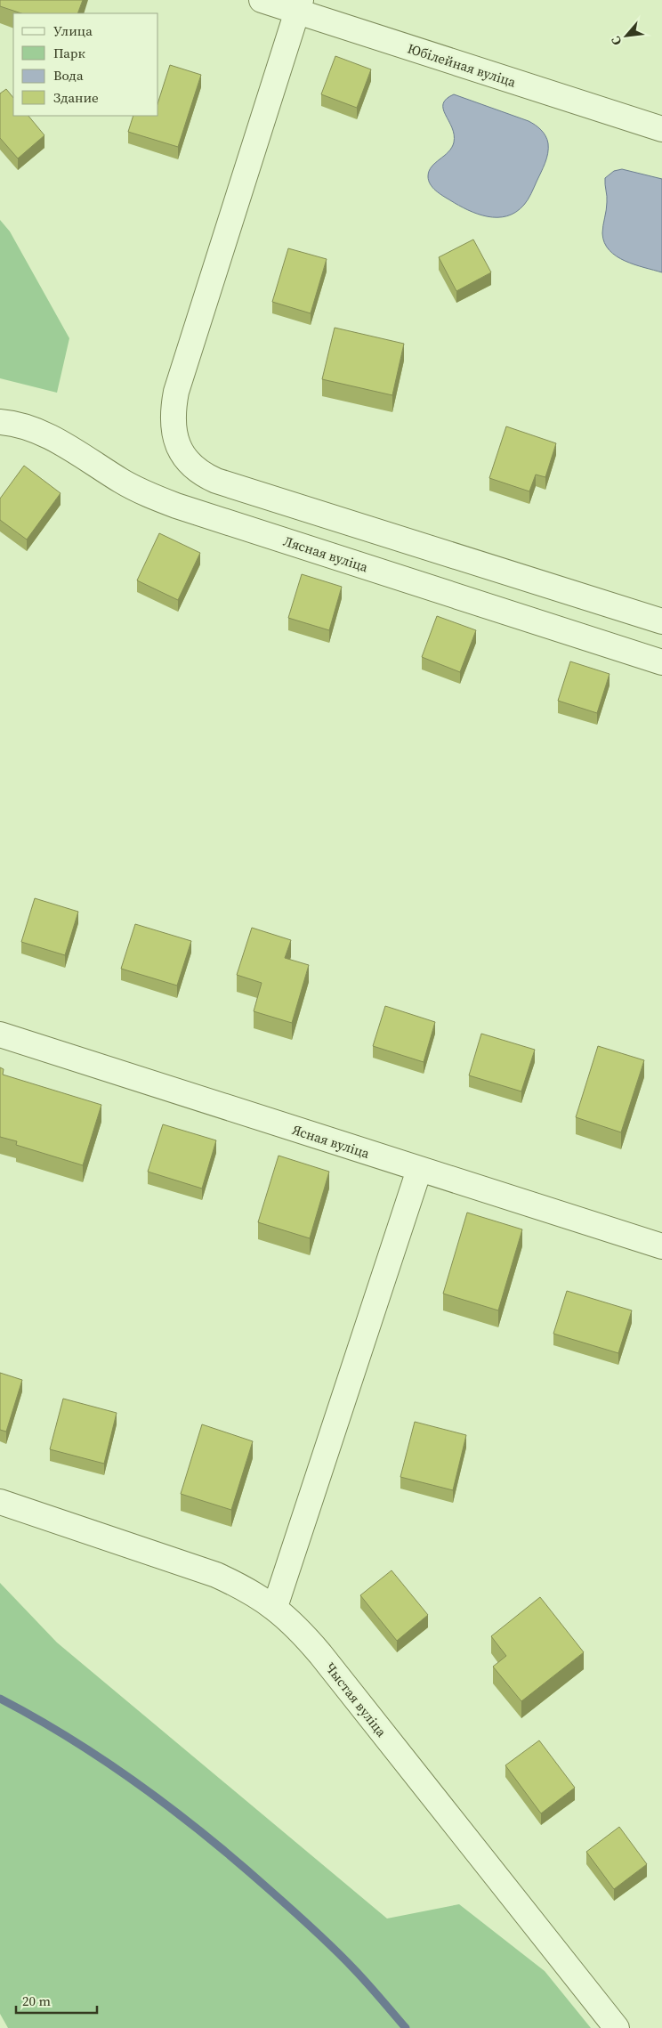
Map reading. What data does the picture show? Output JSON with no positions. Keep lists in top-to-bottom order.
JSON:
{
  "streets": {
    "street": [
      "Юбілейная вуліца",
      "Лясная вуліца",
      "Ясная вуліца",
      "Чыстая вуліца"
    ]
  },
  "legend": [
    "Улица",
    "Парк",
    "Вода",
    "Здание"
  ],
  "scale_bar": "20 m",
  "north": "bottom left"
}
